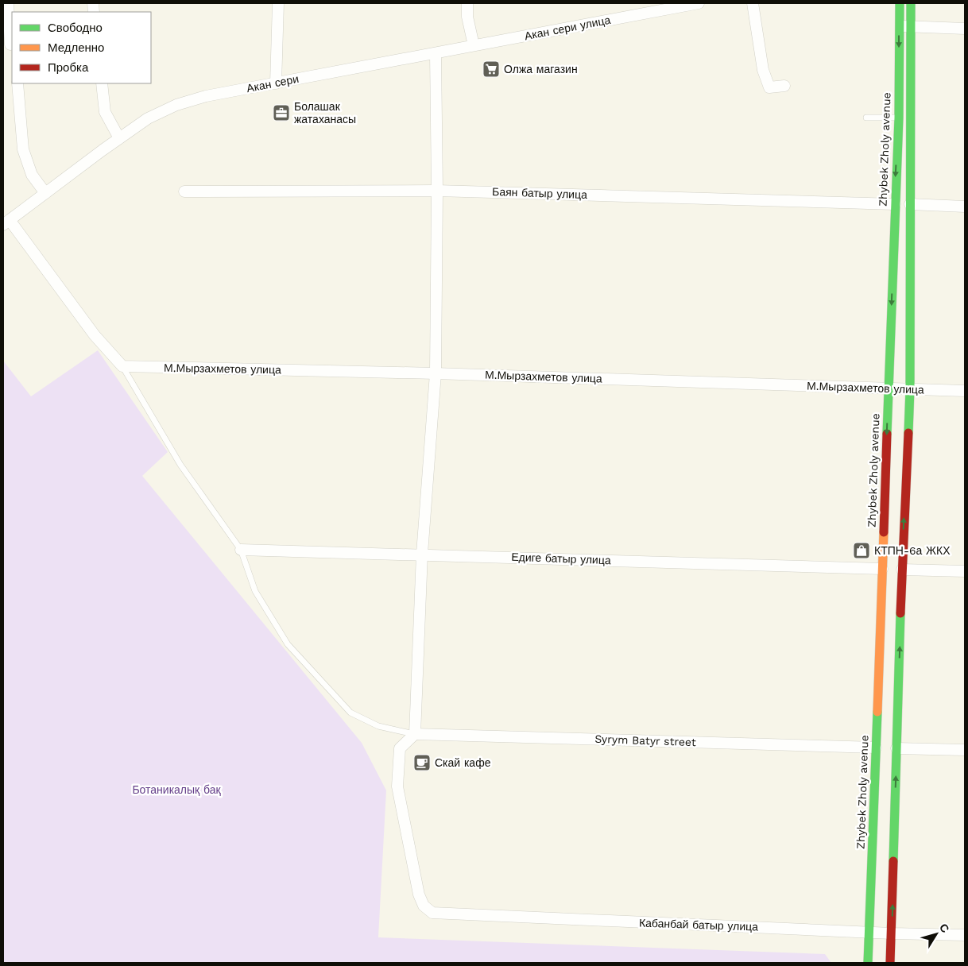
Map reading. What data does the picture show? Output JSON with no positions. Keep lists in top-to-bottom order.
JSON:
{
  "streets": {
    "street": [
      "Акан сери улица",
      "Акан сери",
      "Zhybek Zholy avenue",
      "Баян батыр улица",
      "М.Мырзахметов улица",
      "Едиге батыр улица",
      "Syrym Batyr street",
      "Кабанбай батыр улица"
    ]
  },
  "crossings": [
    ["Акан сери улица", "Акан сери"],
    ["Zhybek Zholy avenue", "Баян батыр улица"],
    ["Zhybek Zholy avenue", "М.Мырзахметов улица"],
    ["Zhybek Zholy avenue", "Едиге батыр улица"],
    ["Zhybek Zholy avenue", "Syrym Batyr street"],
    ["Zhybek Zholy avenue", "Кабанбай батыр улица"],
    ["Syrym Batyr street", "Кабанбай батыр улица"]
  ],
  "parks": ["Ботаникалық бақ"],
  "places": {
    "supermarket": ["Олжа магазин"],
    "office": ["Болашак жатаханасы"],
    "shop": ["КТПН-6а ЖКХ"],
    "cafe": ["Скай кафе"]
  },
  "legend": ["Свободно", "Медленно", "Пробка"],
  "north": "top right"
}
